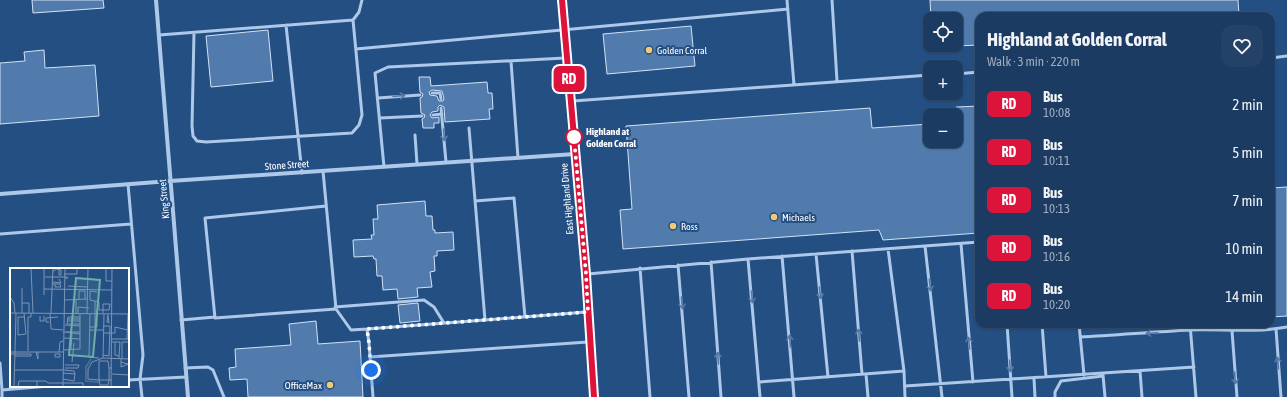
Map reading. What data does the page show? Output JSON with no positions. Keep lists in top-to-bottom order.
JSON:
{
  "streets": {
    "main road": ["East Highland Drive"],
    "street": ["Stone Street", "King Street"]
  },
  "crossings": [
    ["Stone Street", "King Street"],
    ["Stone Street", "East Highland Drive"]
  ],
  "places": [
    "Golden Corral",
    "Highland at Golden Corral",
    "Michaels",
    "Ross",
    "OfficeMax"
  ],
  "lines": ["bus line RD"],
  "page": {
    "on_map": "RD",
    "map_buttons": ["+", "−"],
    "heading": ["Highland at Golden Corral", "Walk · 3 min · 220 m"],
    "list": [
      {
        "mark": "RD",
        "name": "Bus",
        "note": "10:08",
        "value": "2 min"
      },
      {
        "mark": "RD",
        "name": "Bus",
        "note": "10:11",
        "value": "5 min"
      },
      {
        "mark": "RD",
        "name": "Bus",
        "note": "10:13",
        "value": "7 min"
      },
      {
        "mark": "RD",
        "name": "Bus",
        "note": "10:16",
        "value": "10 min"
      },
      {
        "mark": "RD",
        "name": "Bus",
        "note": "10:20",
        "value": "14 min"
      }
    ]
  }
}
